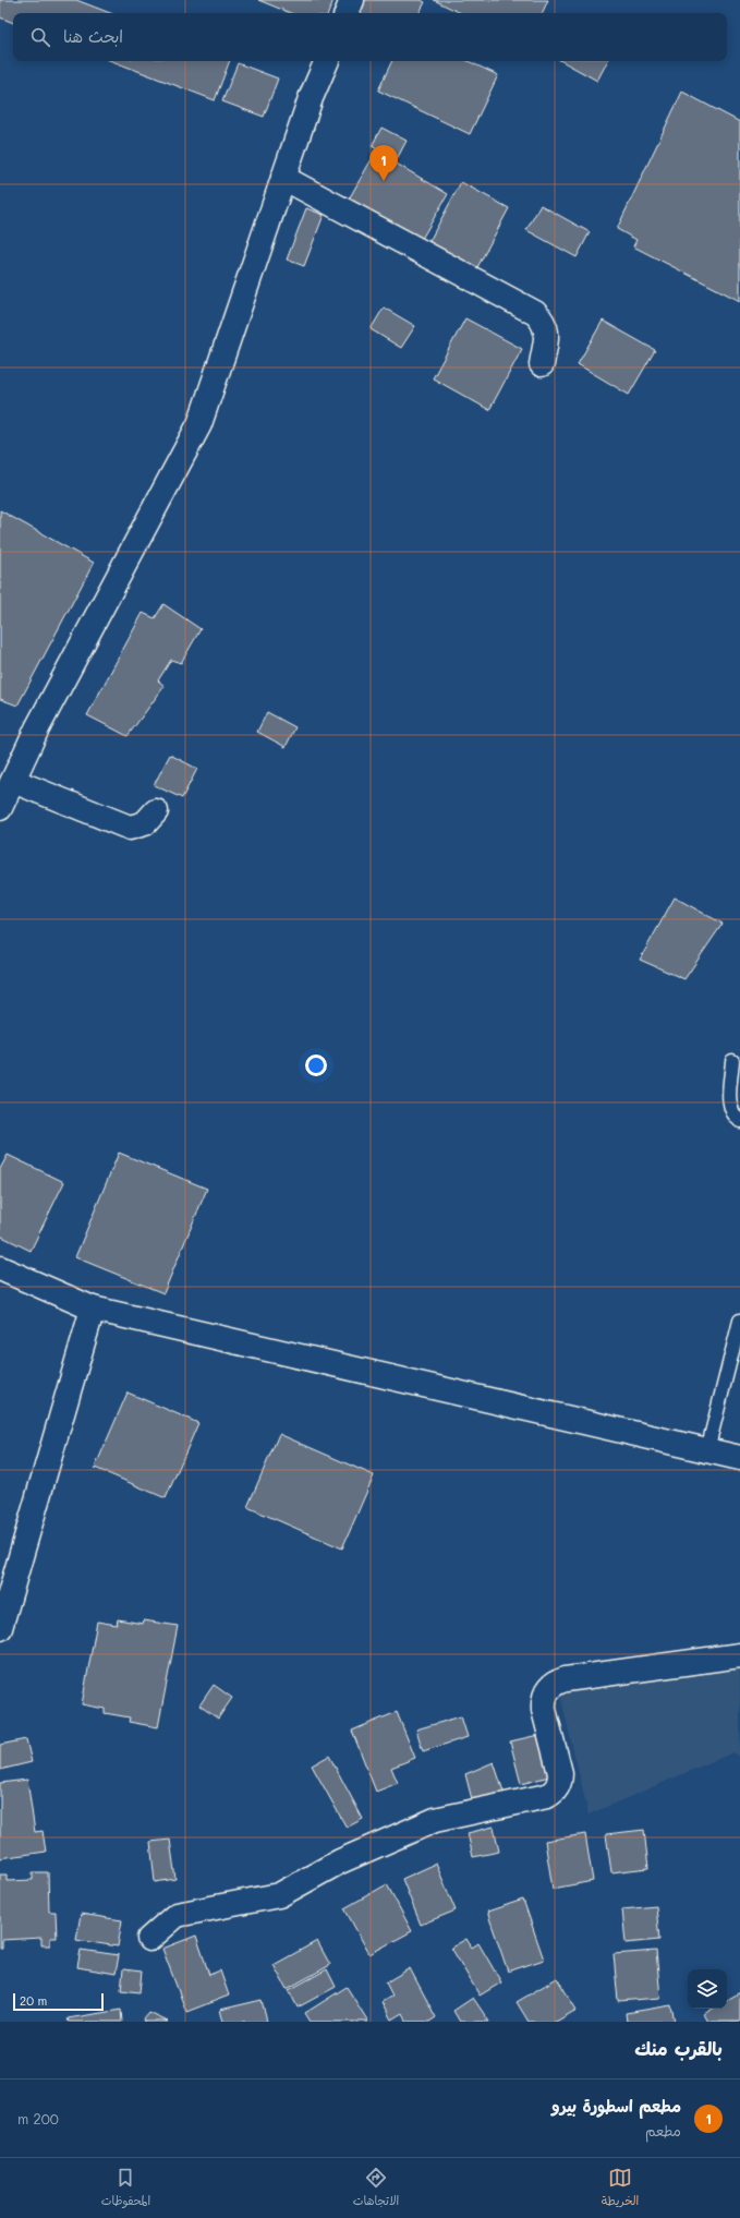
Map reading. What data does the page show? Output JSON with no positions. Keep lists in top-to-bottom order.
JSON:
{
  "scale_bar": "20 m",
  "page": {
    "search": "ابحث هنا",
    "pins": "1",
    "scale": "20 m",
    "heading": "بالقرب منك",
    "list": [
      {
        "mark": "1",
        "name": "مطعم اسطورة بيرو",
        "note": "مطعم",
        "value": "200 m"
      }
    ],
    "nav": ["الخريطة", "الاتجاهات", "المحفوظات"]
  }
}
